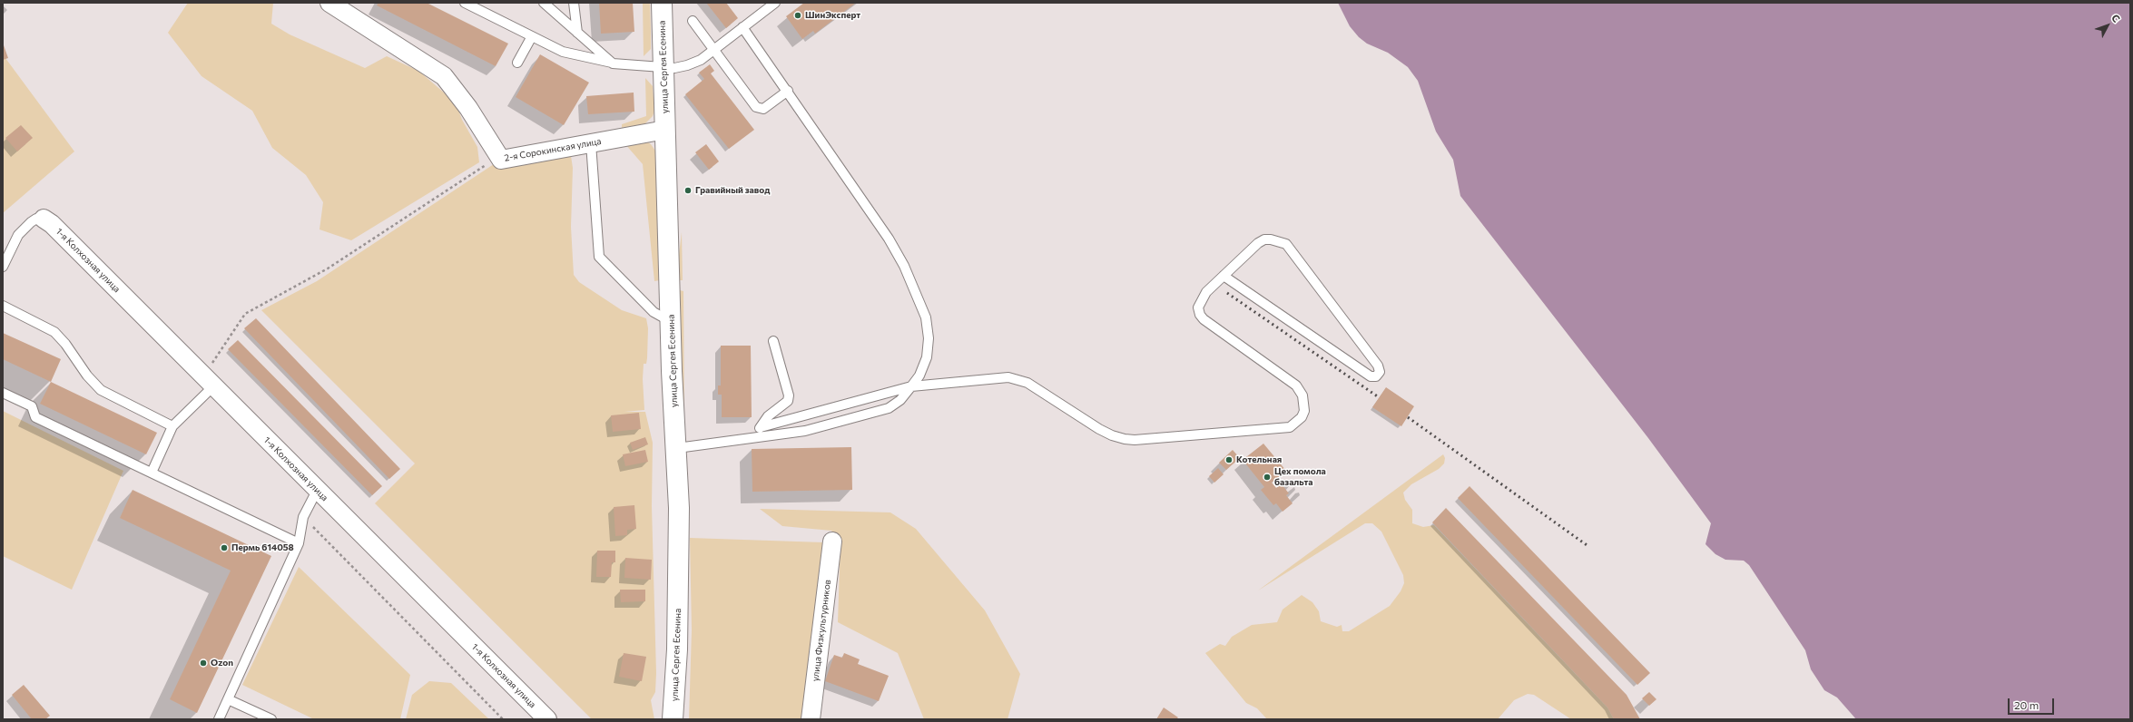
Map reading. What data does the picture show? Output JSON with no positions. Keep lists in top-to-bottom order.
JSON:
{
  "streets": {
    "street": [
      "улица Сергея Есенина",
      "2-я Сорокинская улица",
      "1-я Колхозная улица",
      "улица Физкультурников"
    ]
  },
  "crossings": [
    ["улица Сергея Есенина", "2-я Сорокинская улица"]
  ],
  "places": [
    "ШинЭксперт",
    "Гравийный завод",
    "Котельная",
    "Цех помола базальта",
    "Пермь 614058",
    "Ozon"
  ],
  "scale_bar": "20 m",
  "north": "top right"
}
